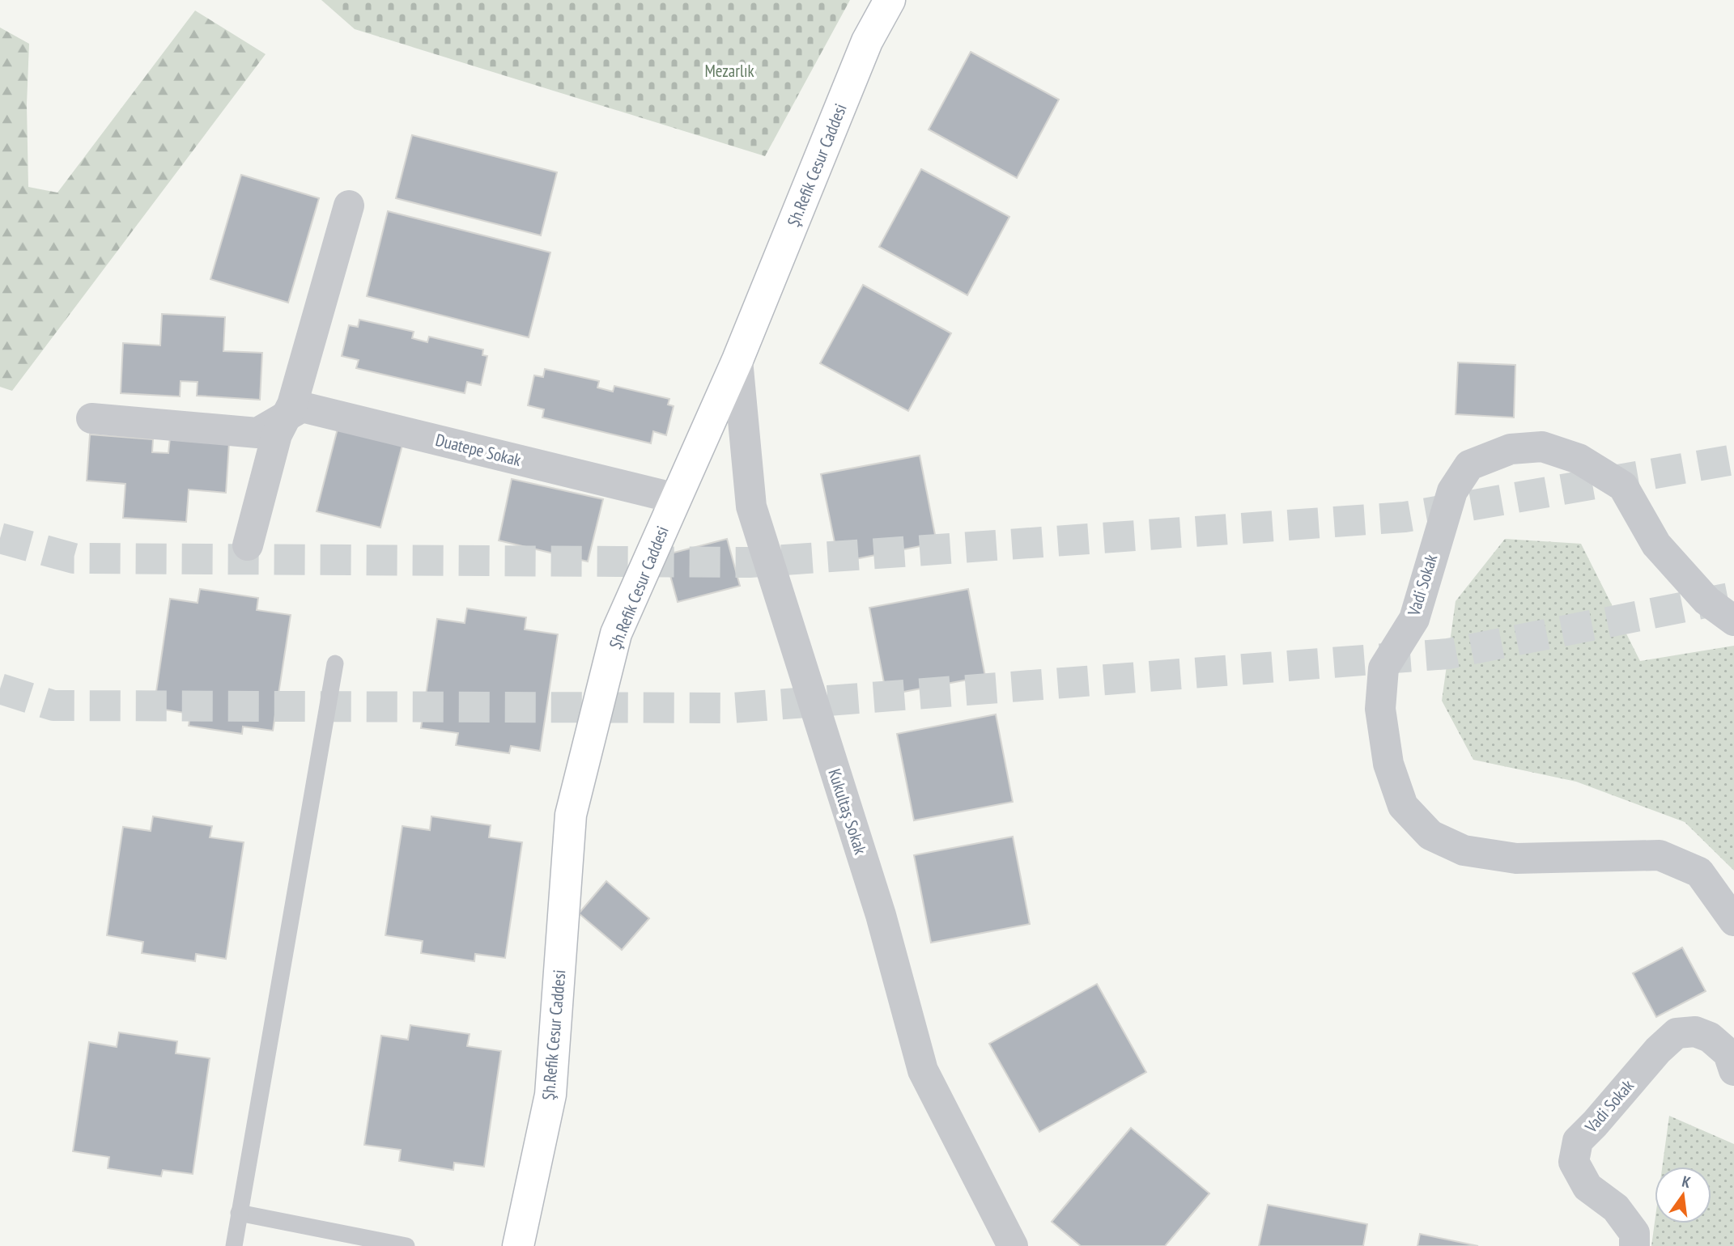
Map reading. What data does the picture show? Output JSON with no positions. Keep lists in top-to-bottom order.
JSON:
{
  "streets": {
    "street": [
      "Şh.Refik Cesur Caddesi",
      "Duatepe Sokak",
      "Vadi Sokak",
      "Kukultaş Sokak"
    ]
  },
  "crossings": [
    ["Şh.Refik Cesur Caddesi", "Duatepe Sokak"],
    ["Şh.Refik Cesur Caddesi", "Kukultaş Sokak"]
  ],
  "parks": ["Mezarlık"],
  "north": "top"
}
